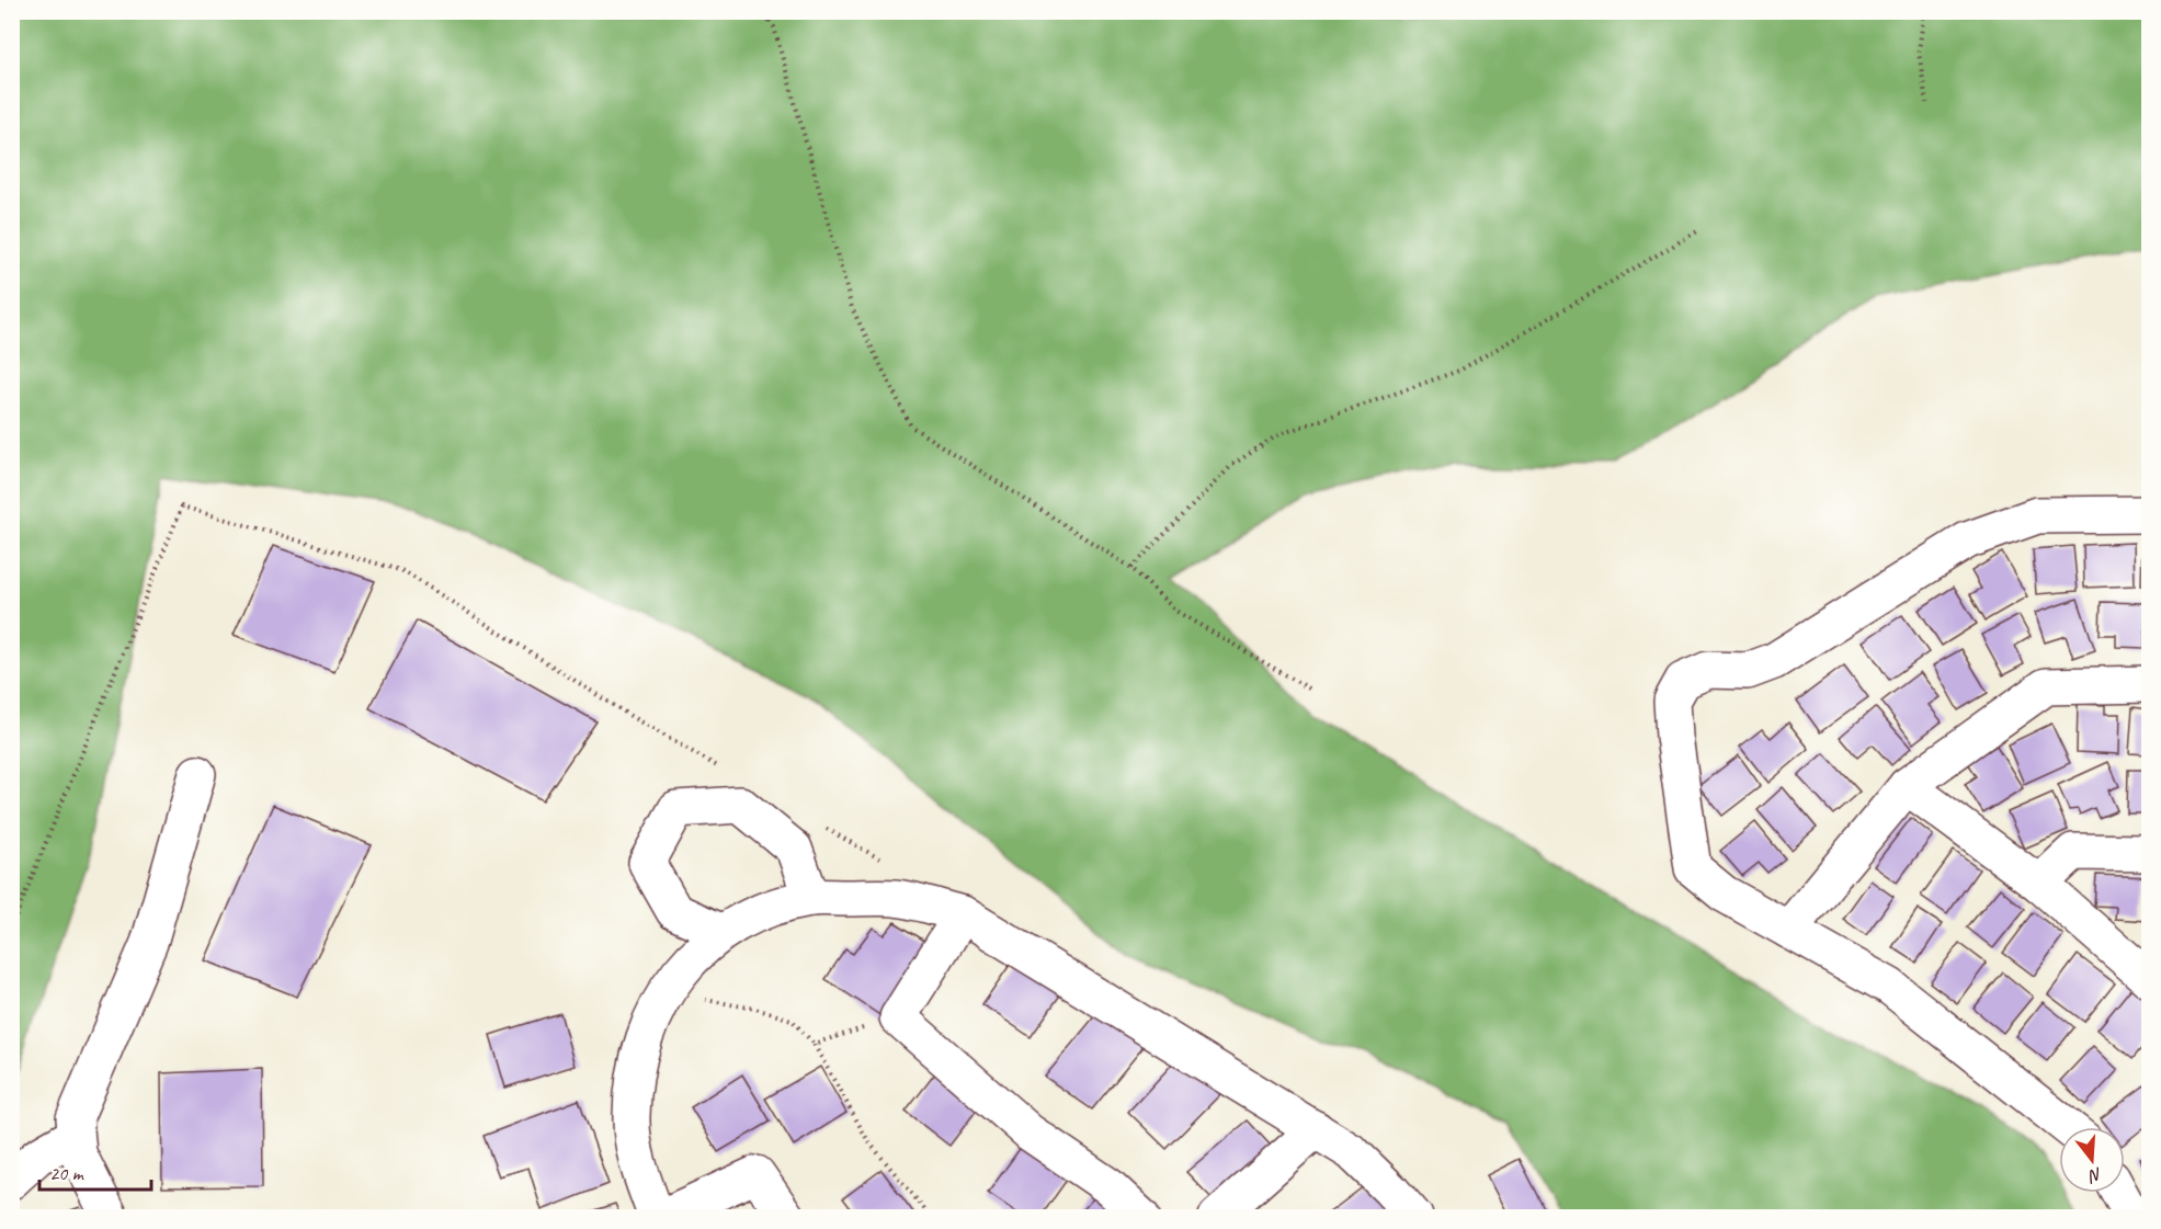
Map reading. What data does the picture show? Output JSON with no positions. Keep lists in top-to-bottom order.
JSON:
{
  "scale_bar": "20 m",
  "north": "bottom"
}
